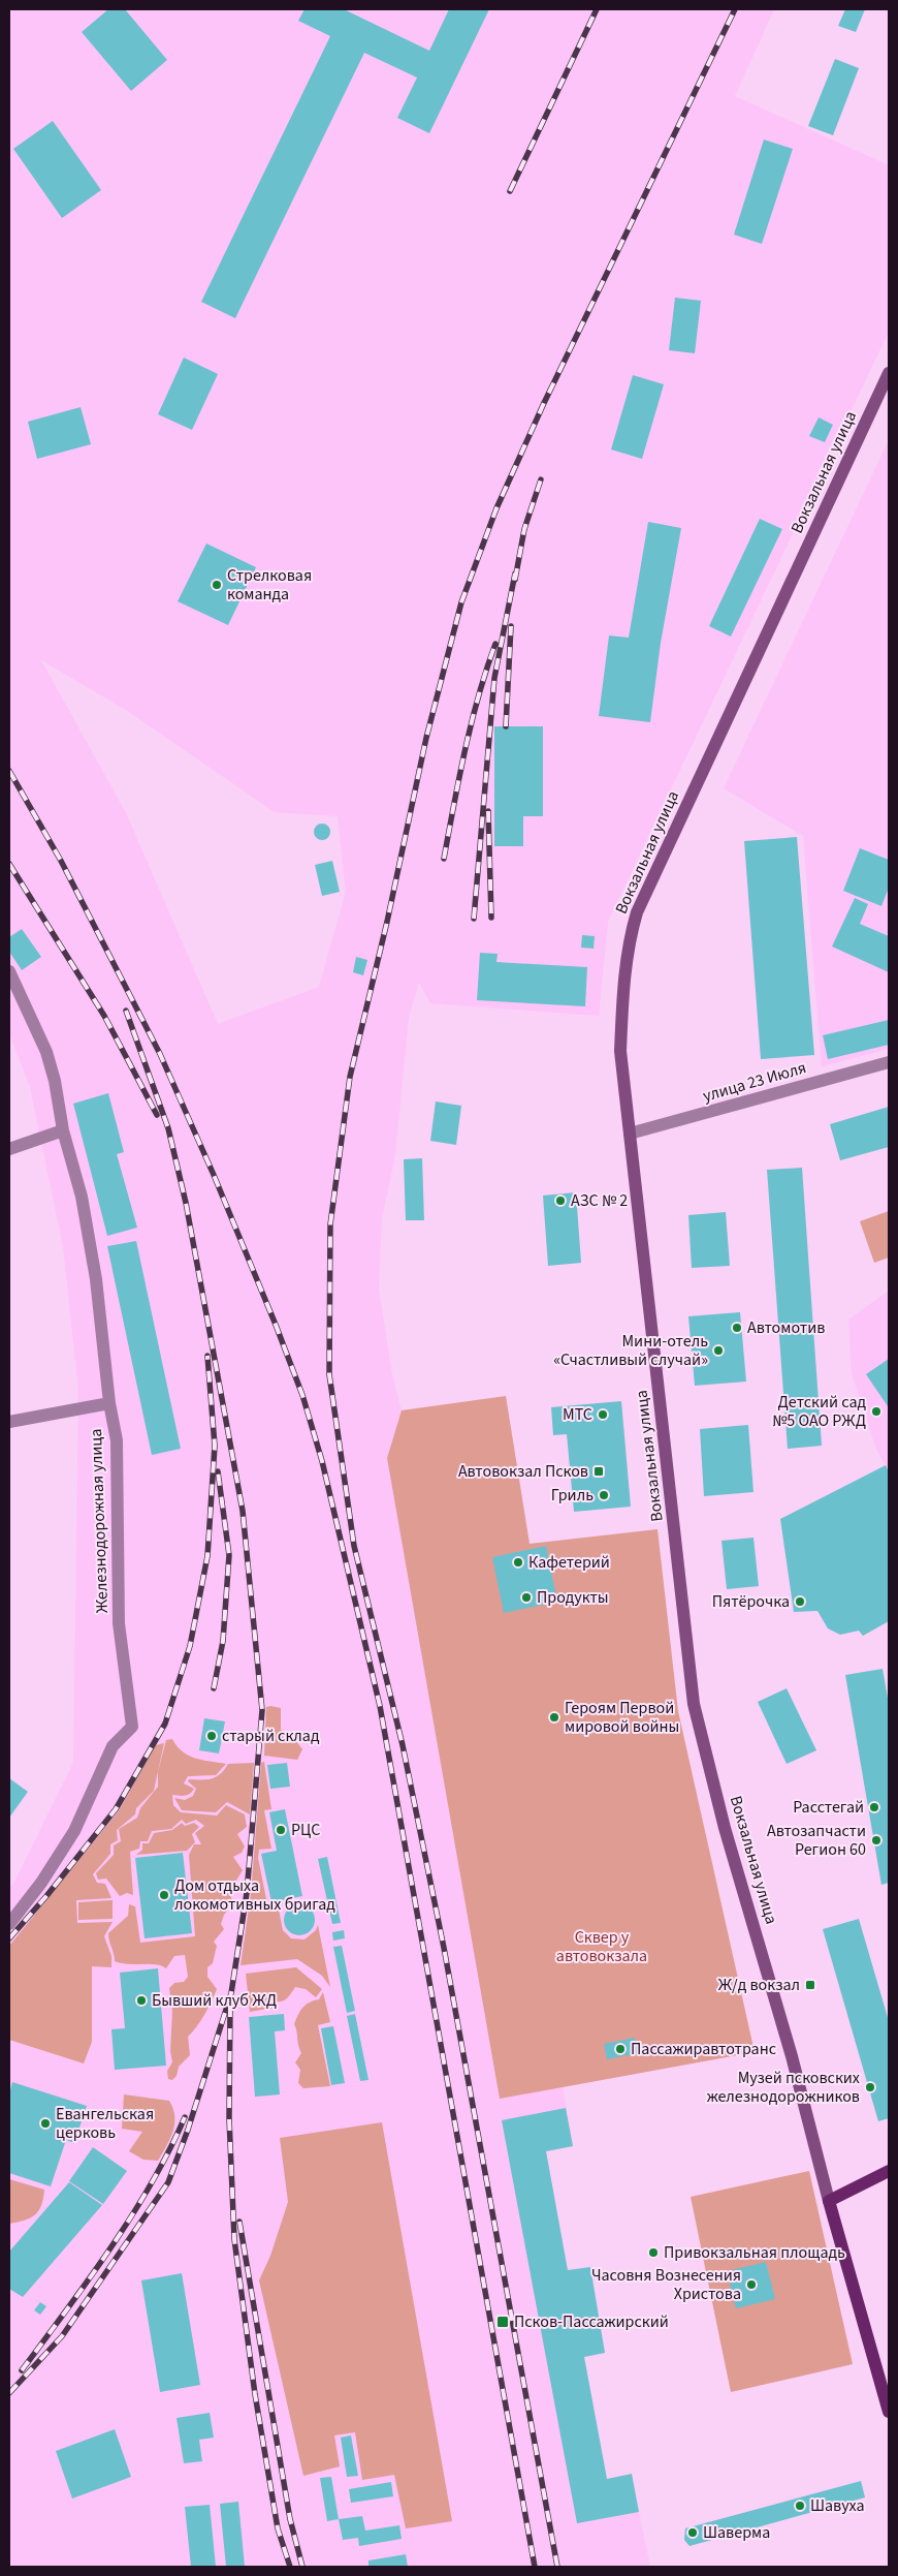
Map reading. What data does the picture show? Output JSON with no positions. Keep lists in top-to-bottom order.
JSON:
{
  "streets": {
    "main road": ["Вокзальная улица"],
    "street": ["улица 23 Июля", "Железнодорожная улица"]
  },
  "crossings": [
    ["Вокзальная улица", "улица 23 Июля"]
  ],
  "parks": ["Сквер у автовокзала"],
  "places": {
    "other": [
      "Стрелковая команда",
      "АЗС № 2",
      "Автомотив",
      "Мини-отель «Счастливый случай»",
      "Детский сад №5 ОАО РЖД",
      "МТС",
      "Гриль",
      "Кафетерий",
      "Продукты",
      "Пятёрочка",
      "Героям Первой мировой войны",
      "старый склад",
      "Расстегай",
      "РЦС",
      "Автозапчасти Регион 60",
      "Дом отдыха локомотивных бригад",
      "Бывший клуб ЖД",
      "Пассажиравтотранс",
      "Музей псковских железнодорожников",
      "Евангельская церковь",
      "Привокзальная площадь",
      "Часовня Вознесения Христова",
      "Шавуха",
      "Шаверма"
    ],
    "transit": ["Автовокзал Псков", "Ж/д вокзал", "Псков-Пассажирский"]
  }
}
